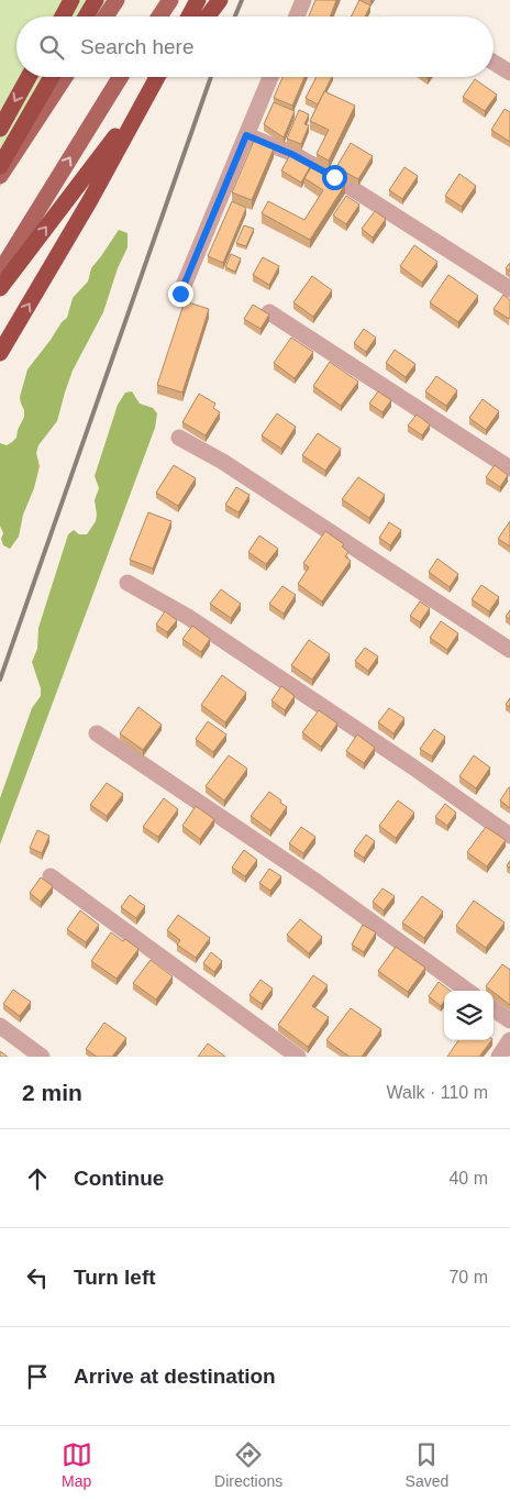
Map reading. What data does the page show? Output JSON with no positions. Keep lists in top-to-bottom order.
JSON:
{
  "page": {
    "search": "Search here",
    "heading": ["2 min", "Walk · 110 m"],
    "list": [
      ["Continue", "40 m"],
      ["Turn left", "70 m"],
      "Arrive at destination"
    ],
    "nav": ["Map", "Directions", "Saved"]
  }
}
